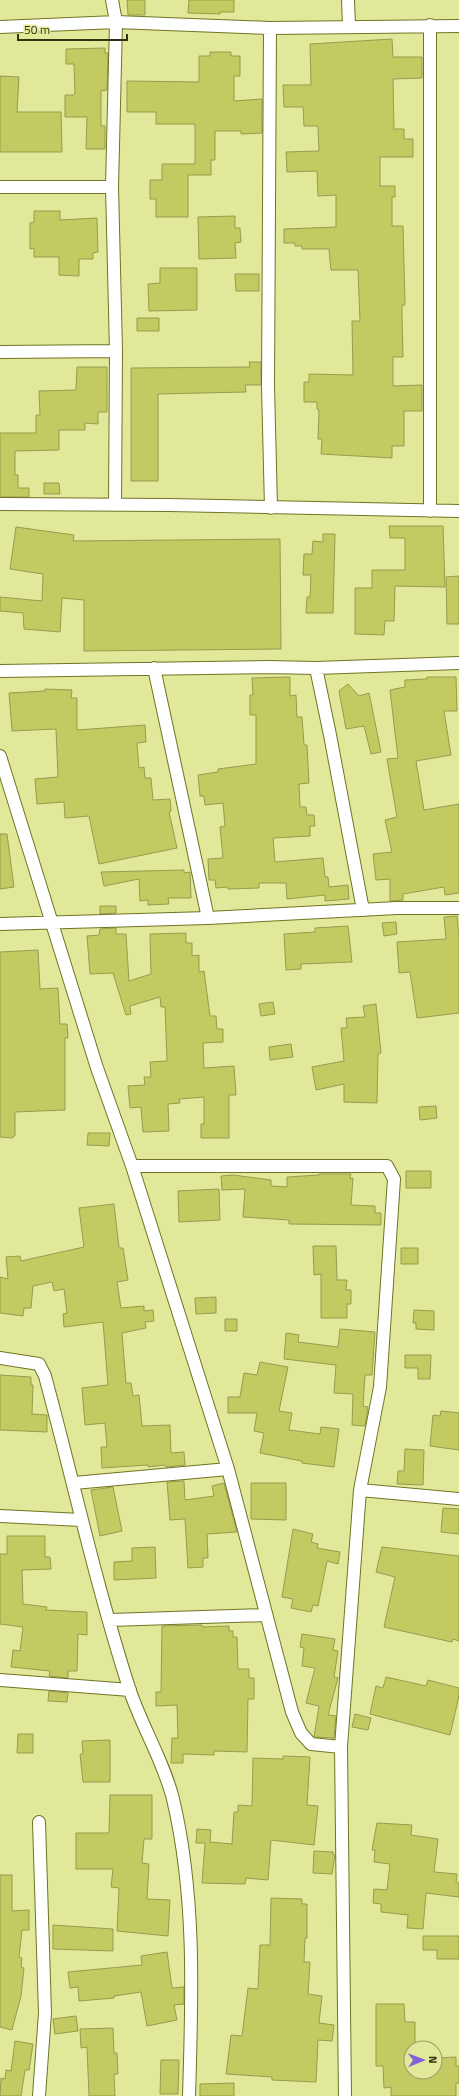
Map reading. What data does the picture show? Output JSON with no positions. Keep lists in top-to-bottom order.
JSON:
{
  "scale_bar": "50 m",
  "north": "right"
}
